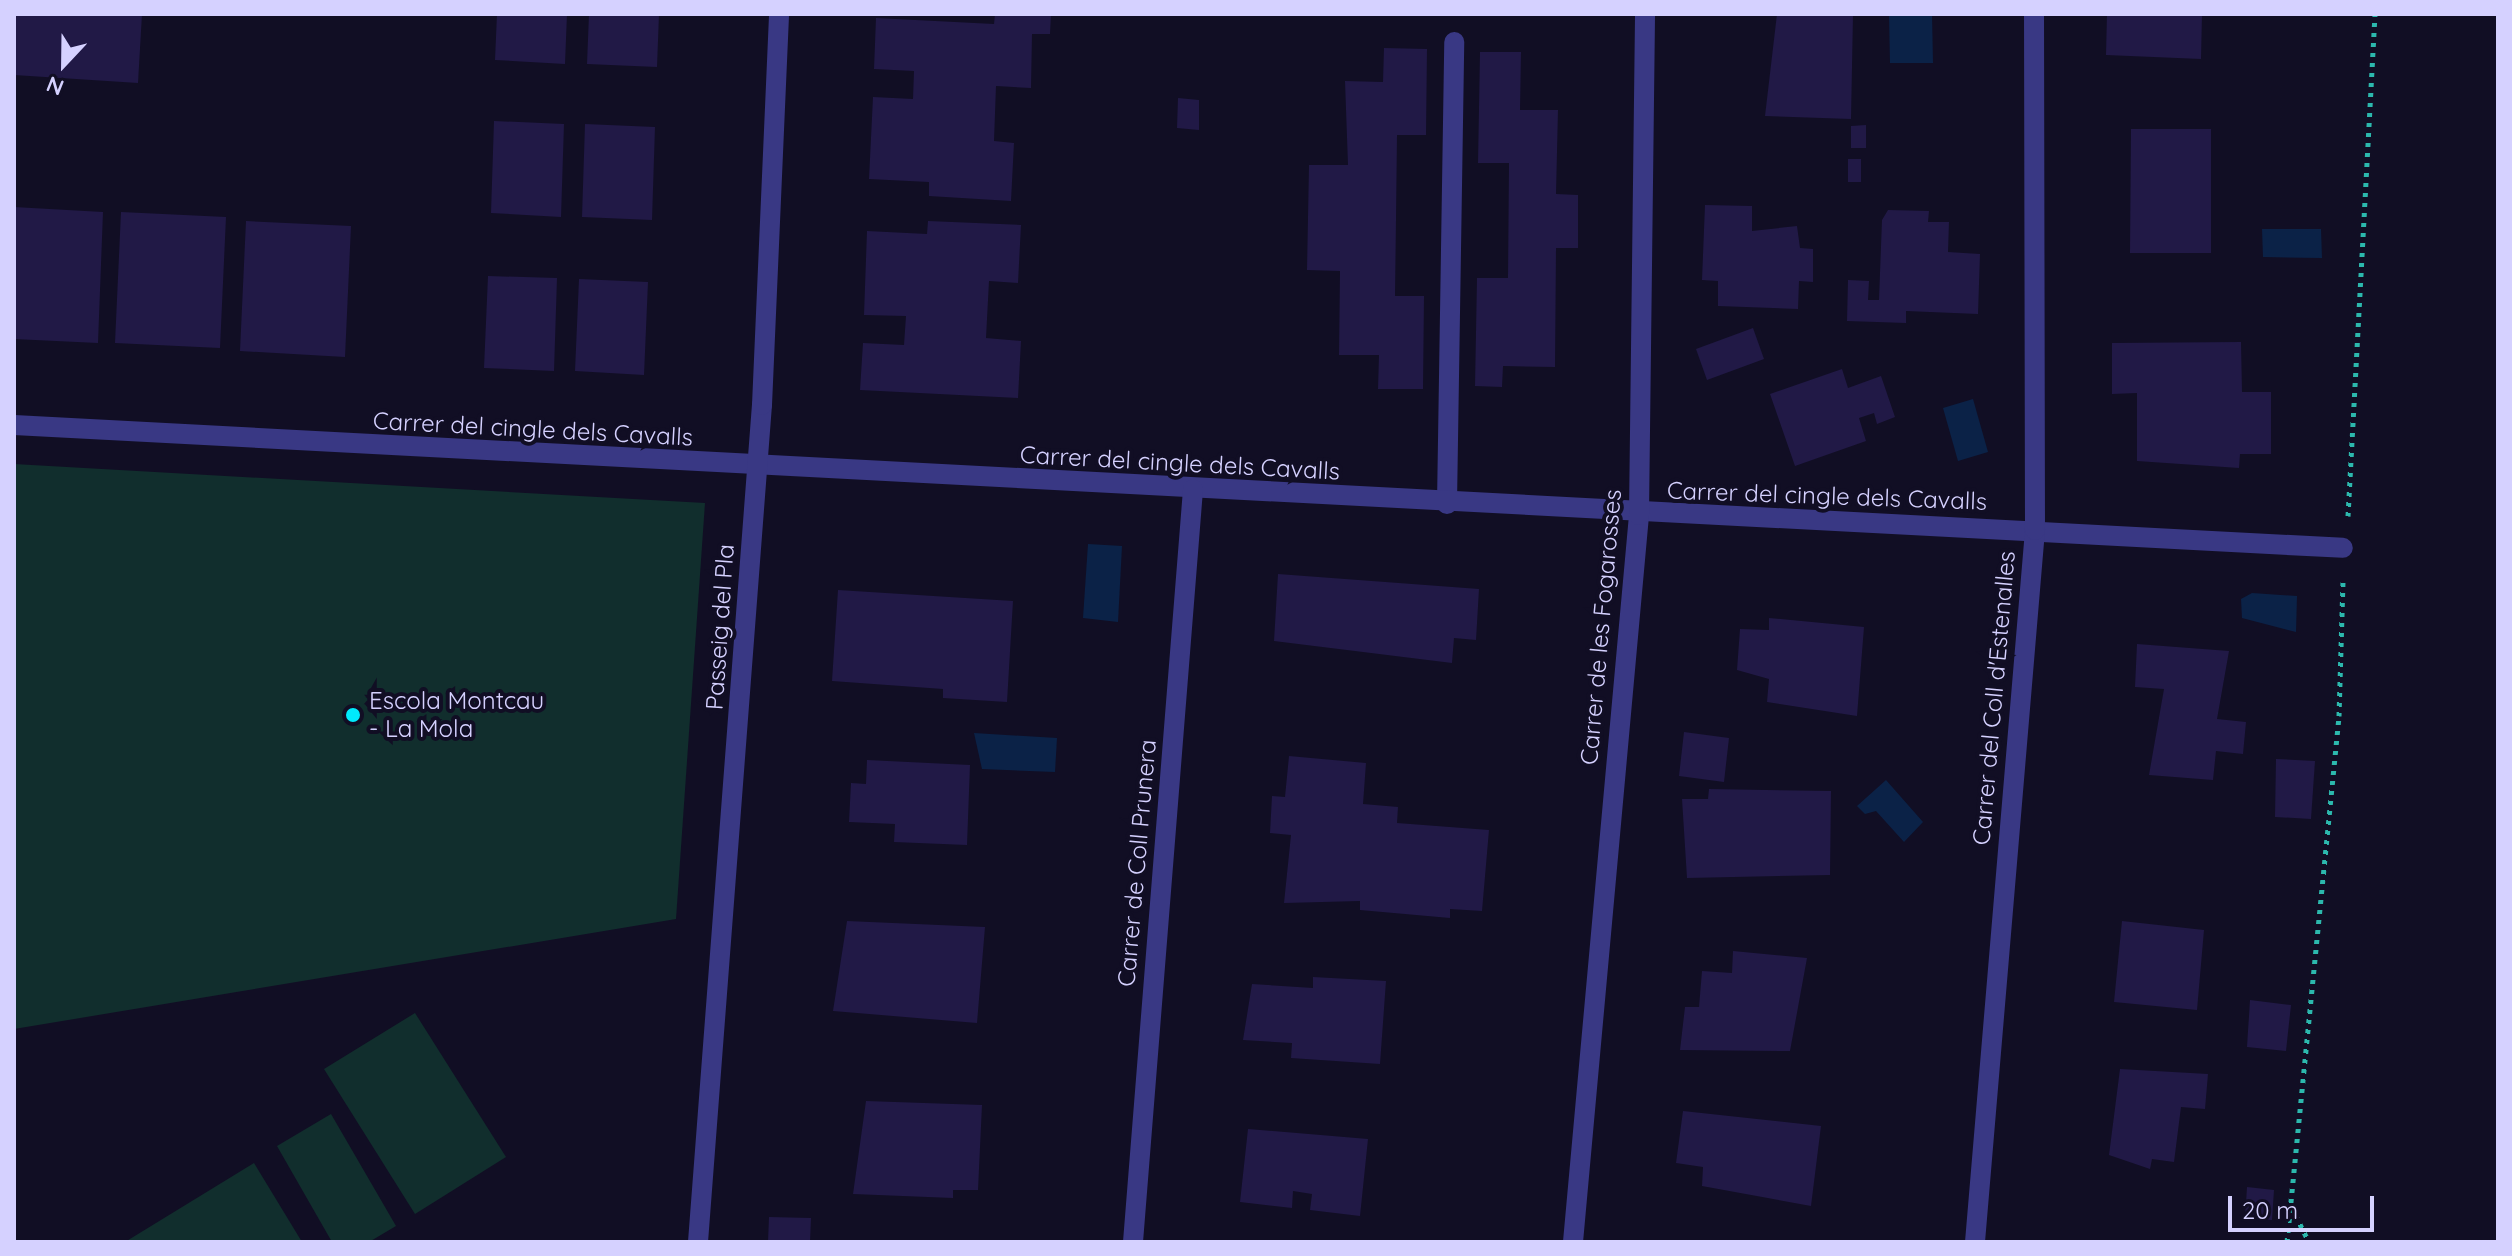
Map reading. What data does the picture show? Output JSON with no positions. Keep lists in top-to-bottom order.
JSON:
{
  "streets": {
    "street": [
      "Carrer del cingle dels Cavalls",
      "Passeig del Pla",
      "Carrer de les Fogarosses",
      "Carrer del Coll d'Estenalles",
      "Carrer de Coll Prunera"
    ]
  },
  "crossings": [
    ["Carrer del cingle dels Cavalls", "Passeig del Pla"],
    ["Carrer del cingle dels Cavalls", "Carrer de les Fogarosses"],
    ["Carrer del cingle dels Cavalls", "Carrer del Coll d'Estenalles"],
    ["Carrer del cingle dels Cavalls", "Carrer de Coll Prunera"]
  ],
  "places": ["Escola Montcau - La Mola"],
  "scale_bar": "20 m",
  "north": "bottom"
}
